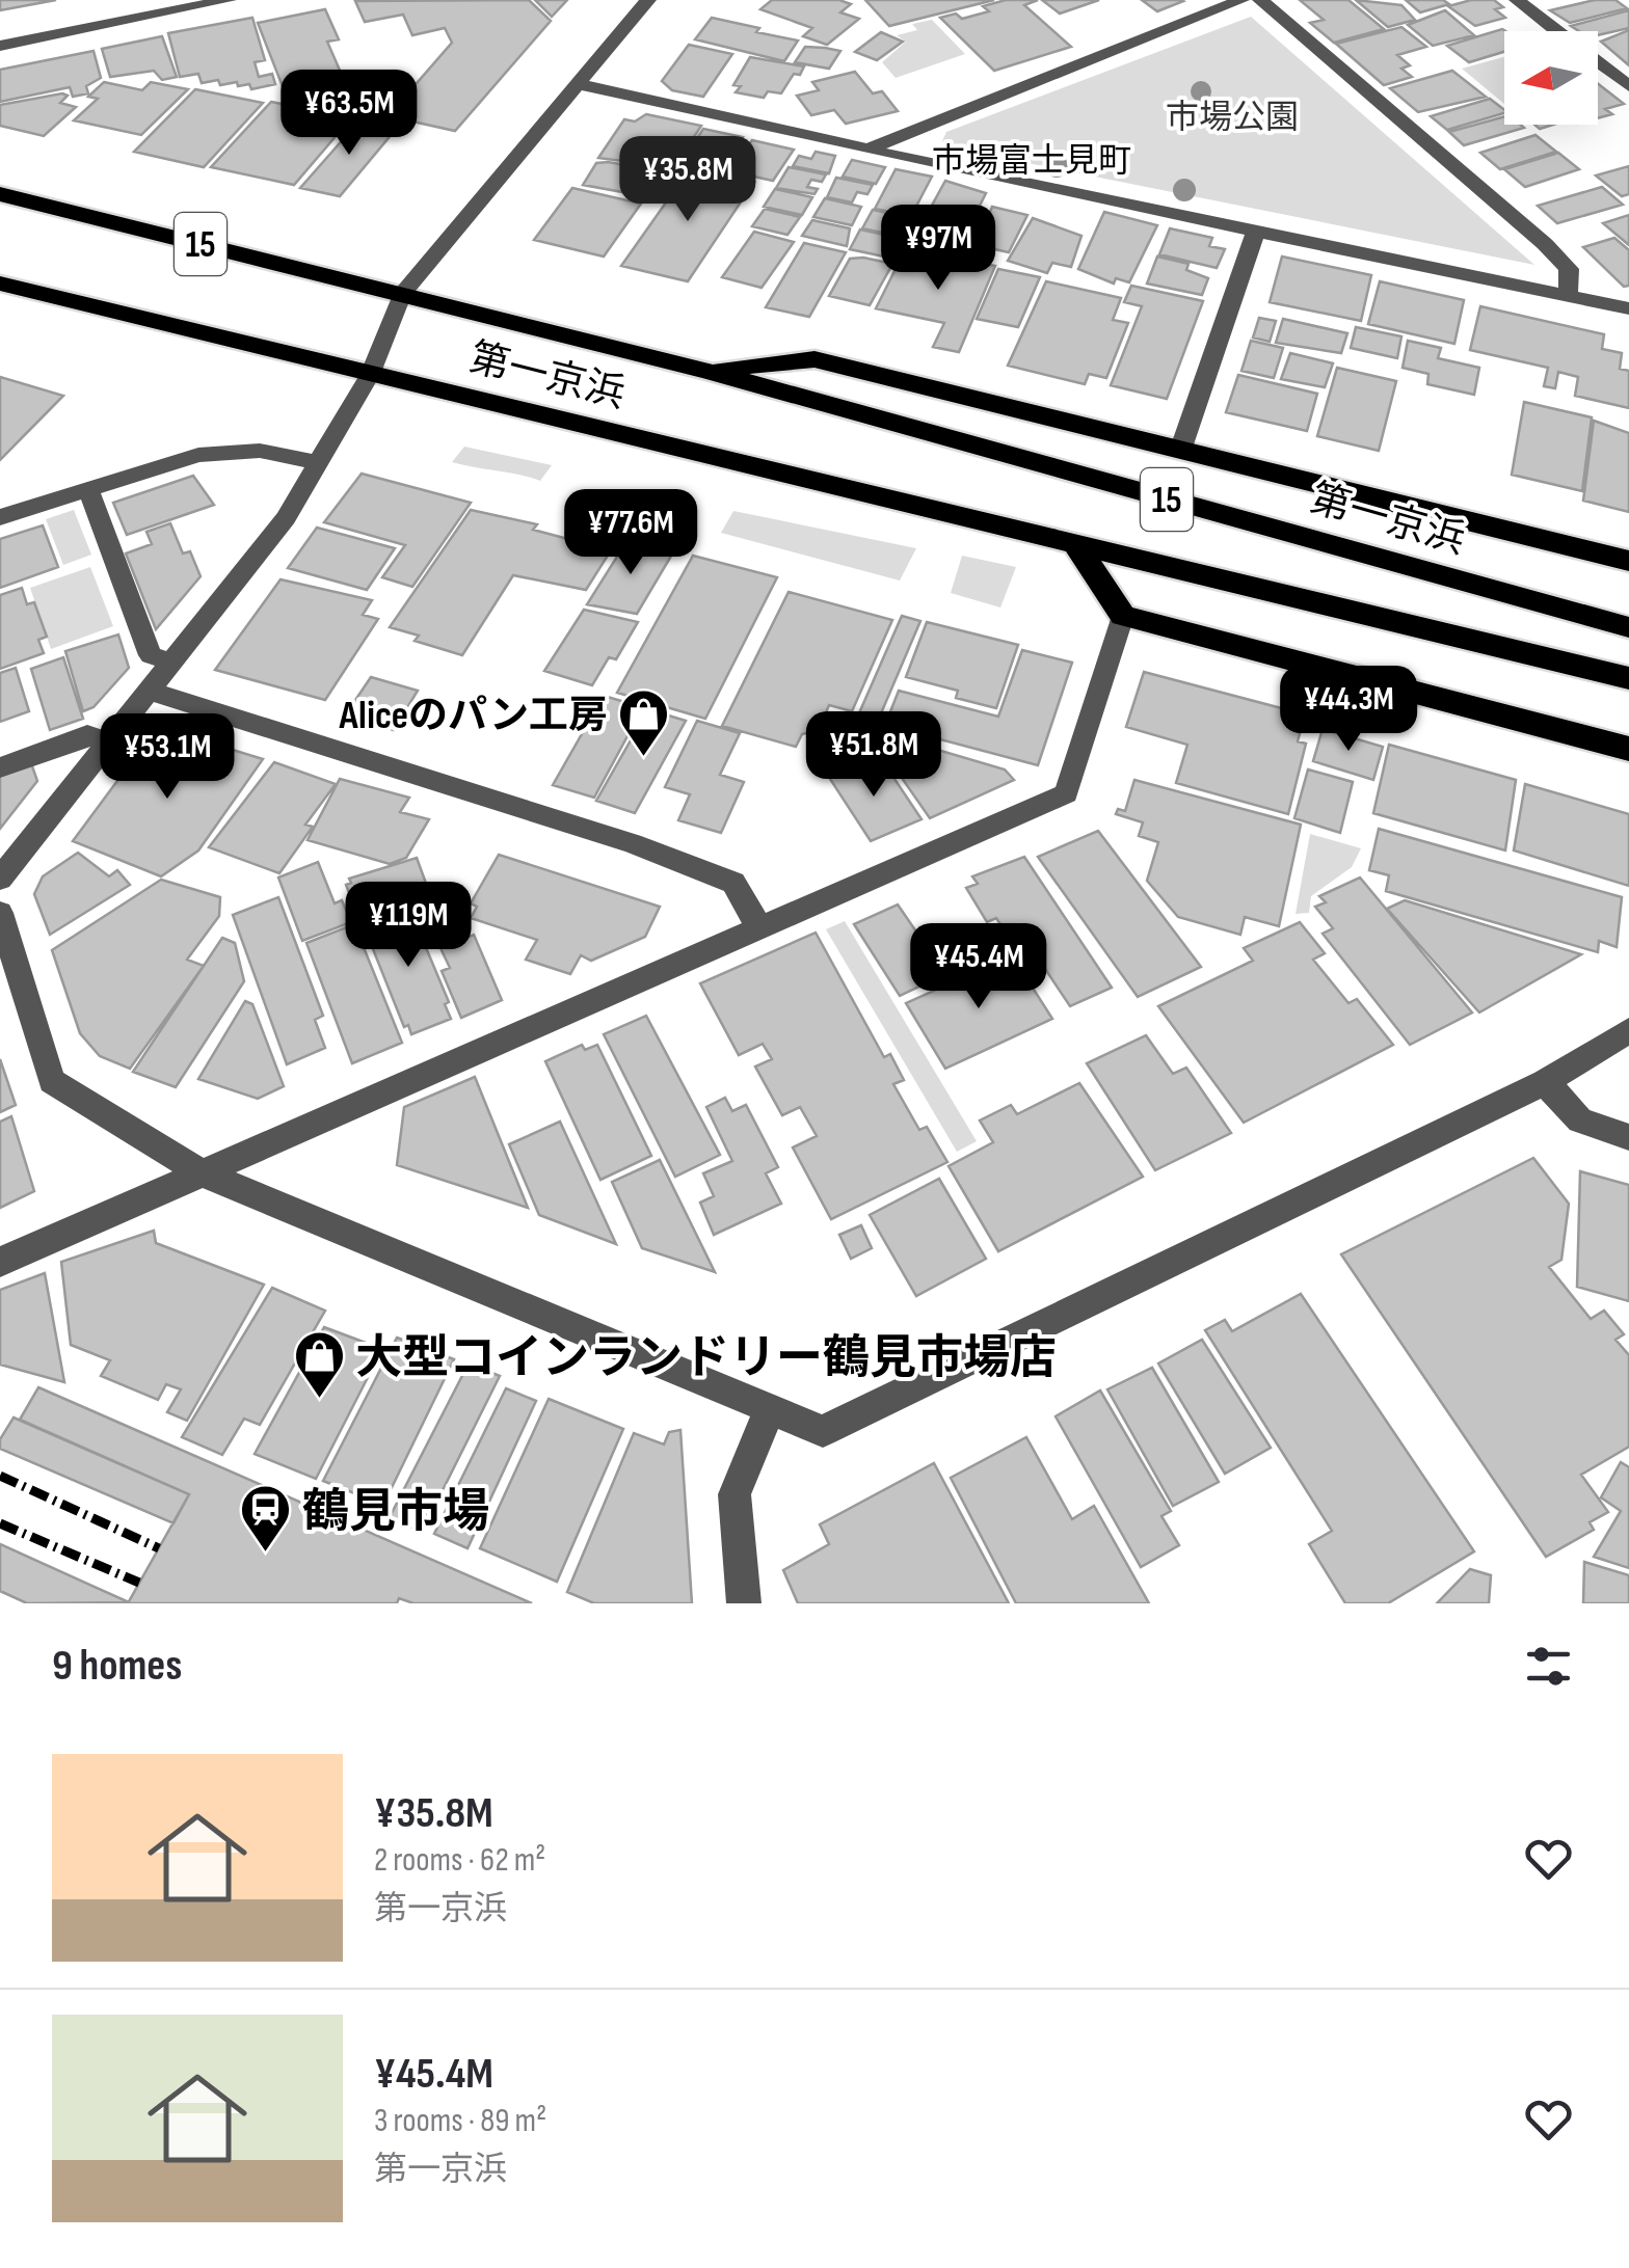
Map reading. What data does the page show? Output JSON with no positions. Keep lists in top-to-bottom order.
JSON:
{
  "streets": {
    "highway": ["15", "第一京浜"]
  },
  "districts": ["市場富士見町"],
  "parks": ["市場公園"],
  "places": {
    "shop": ["Aliceのパン工房", "大型コインランドリー鶴見市場店"],
    "station": ["鶴見市場"]
  },
  "north": "left",
  "page": {
    "price": [
      "¥63.5M",
      "¥35.8M",
      "¥97M",
      "¥77.6M",
      "¥44.3M",
      "¥51.8M",
      "¥53.1M",
      "¥119M",
      "¥45.4M"
    ],
    "heading": "9 homes",
    "list": [
      {
        "name": "¥35.8M",
        "note": "2 rooms · 62 m² · 第一京浜"
      },
      {
        "name": "¥45.4M",
        "note": "3 rooms · 89 m² · 第一京浜"
      }
    ]
  }
}
